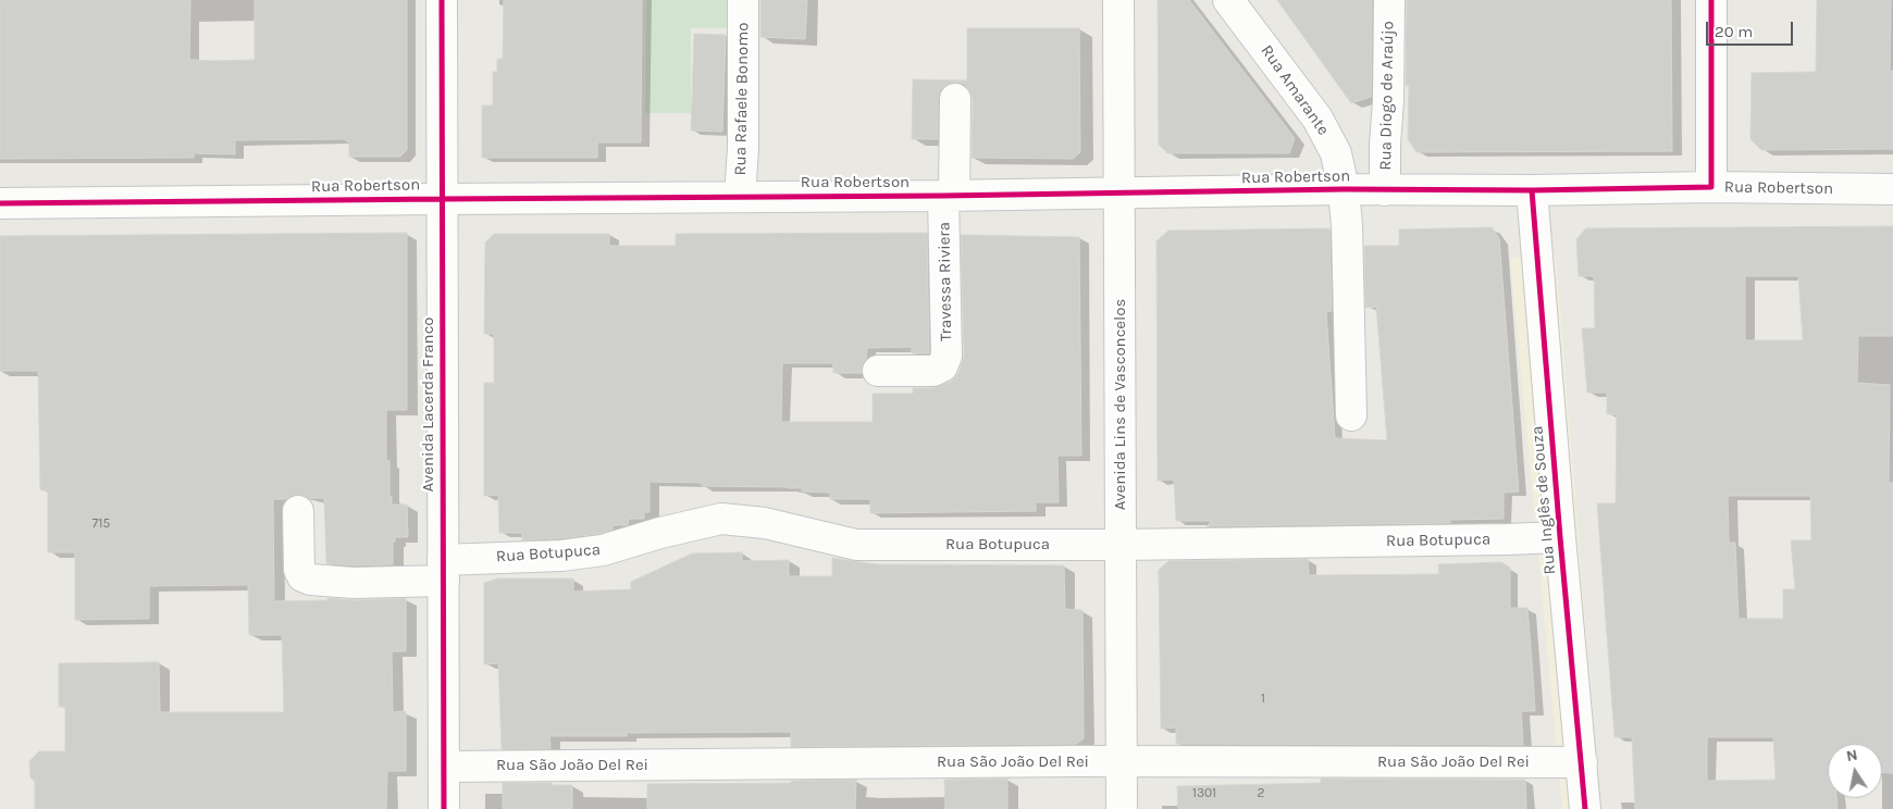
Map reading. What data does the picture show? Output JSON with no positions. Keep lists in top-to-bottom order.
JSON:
{
  "streets": {
    "street": [
      "Rua Amarante",
      "Rua Diogo de Araújo",
      "Rua Rafaele Bonomo",
      "Rua Robertson",
      "Travessa Riviera",
      "Avenida Lacerda Franco",
      "Avenida Lins de Vasconcelos",
      "Rua Inglês de Souza",
      "Rua Botupuca",
      "Rua São João Del Rei"
    ]
  },
  "crossings": [
    ["Rua Amarante", "Rua Robertson"],
    ["Rua Diogo de Araújo", "Rua Robertson"],
    ["Rua Rafaele Bonomo", "Rua Robertson"],
    ["Rua Robertson", "Travessa Riviera"],
    ["Rua Robertson", "Avenida Lacerda Franco"],
    ["Rua Robertson", "Avenida Lins de Vasconcelos"],
    ["Rua Robertson", "Rua Inglês de Souza"],
    ["Avenida Lacerda Franco", "Rua Botupuca"],
    ["Avenida Lacerda Franco", "Rua São João Del Rei"],
    ["Avenida Lins de Vasconcelos", "Rua Botupuca"],
    ["Avenida Lins de Vasconcelos", "Rua São João Del Rei"],
    ["Rua Inglês de Souza", "Rua Botupuca"],
    ["Rua Inglês de Souza", "Rua São João Del Rei"]
  ],
  "house_numbers": [
    "715",
    "1",
    "1301",
    "2"
  ],
  "scale_bar": "20 m",
  "north": "top"
}
